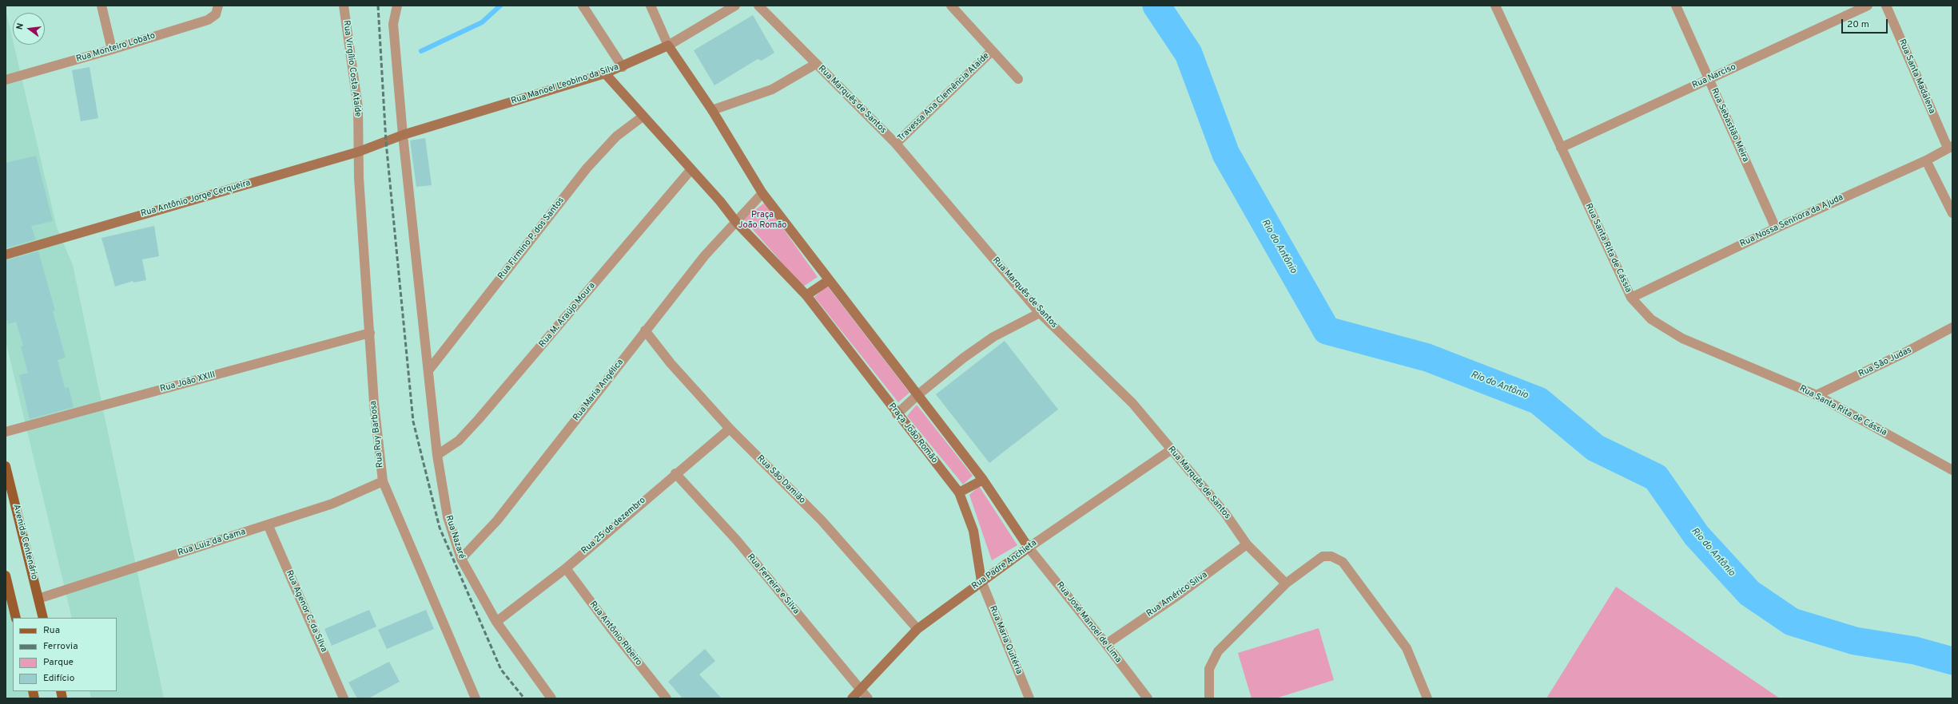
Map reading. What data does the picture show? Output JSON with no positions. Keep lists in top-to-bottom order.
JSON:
{
  "streets": {
    "main road": ["Avenida Centenário"],
    "street": [
      "Rua Monteiro Lobato",
      "Rua Virgílio Costa Ataíde",
      "Rua Narciso",
      "Rua Santa Madalena",
      "Rua Manoel Leobino da Silva",
      "Travessa Ana Clemência Ataíde",
      "Rua Marquês de Santos",
      "Rua Sebastião Meira",
      "Rua Antônio Jorge Cerqueira",
      "Rua Nossa Senhora da Ajuda",
      "Rua Firmino P. dos Santos",
      "Rua Santa Rita de Cássia",
      "Rua M. Araújo Moura",
      "Rua São Judas",
      "Rua João XXIII",
      "Rua Maria Angélica",
      "Praça João Romão",
      "Rua Ruy Barbosa",
      "Rua São Damião",
      "Rua 25 de dezembro",
      "Rua Nazaré",
      "Rua Luiz da Gama",
      "Rua Padre Anchieta",
      "Rua Ferreira e Silva",
      "Rua Américo Silva",
      "Rua Agenor C. da Silva",
      "Rua José Manoel de Lima",
      "Rua Antônio Ribeiro",
      "Rua Maria Quitéria"
    ]
  },
  "crossings": [
    ["Rua Virgílio Costa Ataíde", "Rua Antônio Jorge Cerqueira"],
    ["Rua Virgílio Costa Ataíde", "Rua Ruy Barbosa"],
    ["Rua Narciso", "Rua Sebastião Meira"],
    ["Rua Narciso", "Rua Santa Rita de Cássia"],
    ["Rua Santa Madalena", "Rua Nossa Senhora da Ajuda"],
    ["Rua Manoel Leobino da Silva", "Rua Antônio Jorge Cerqueira"],
    ["Rua Manoel Leobino da Silva", "Praça João Romão"],
    ["Rua Manoel Leobino da Silva", "Rua Nazaré"],
    ["Travessa Ana Clemência Ataíde", "Rua Marquês de Santos"],
    ["Rua Marquês de Santos", "Rua Padre Anchieta"],
    ["Rua Marquês de Santos", "Rua Américo Silva"],
    ["Rua Sebastião Meira", "Rua Nossa Senhora da Ajuda"],
    ["Rua Antônio Jorge Cerqueira", "Rua Ruy Barbosa"],
    ["Rua Nossa Senhora da Ajuda", "Rua Santa Rita de Cássia"],
    ["Rua Firmino P. dos Santos", "Praça João Romão"],
    ["Rua Firmino P. dos Santos", "Rua Nazaré"],
    ["Rua Santa Rita de Cássia", "Rua São Judas"],
    ["Rua M. Araújo Moura", "Praça João Romão"],
    ["Rua M. Araújo Moura", "Rua Nazaré"],
    ["Rua João XXIII", "Rua Ruy Barbosa"],
    ["Rua Maria Angélica", "Praça João Romão"],
    ["Rua Maria Angélica", "Rua São Damião"],
    ["Rua Maria Angélica", "Rua Nazaré"],
    ["Praça João Romão", "Rua Padre Anchieta"],
    ["Praça João Romão", "Rua Maria Quitéria"],
    ["Rua Ruy Barbosa", "Rua Luiz da Gama"],
    ["Rua São Damião", "Rua 25 de dezembro"],
    ["Rua São Damião", "Rua Padre Anchieta"],
    ["Rua 25 de dezembro", "Rua Nazaré"],
    ["Rua 25 de dezembro", "Rua Ferreira e Silva"],
    ["Rua 25 de dezembro", "Rua Antônio Ribeiro"],
    ["Avenida Centenário", "Rua Luiz da Gama"],
    ["Rua Luiz da Gama", "Rua Agenor C. da Silva"],
    ["Rua Padre Anchieta", "Rua Ferreira e Silva"],
    ["Rua Padre Anchieta", "Rua José Manoel de Lima"],
    ["Rua Padre Anchieta", "Rua Maria Quitéria"],
    ["Rua Américo Silva", "Rua José Manoel de Lima"]
  ],
  "water": ["Rio do Antônio"],
  "parks": ["Praça João Romão"],
  "legend": [
    "Rua",
    "Ferrovia",
    "Parque",
    "Edifício"
  ],
  "scale_bar": "20 m",
  "north": "left"
}
